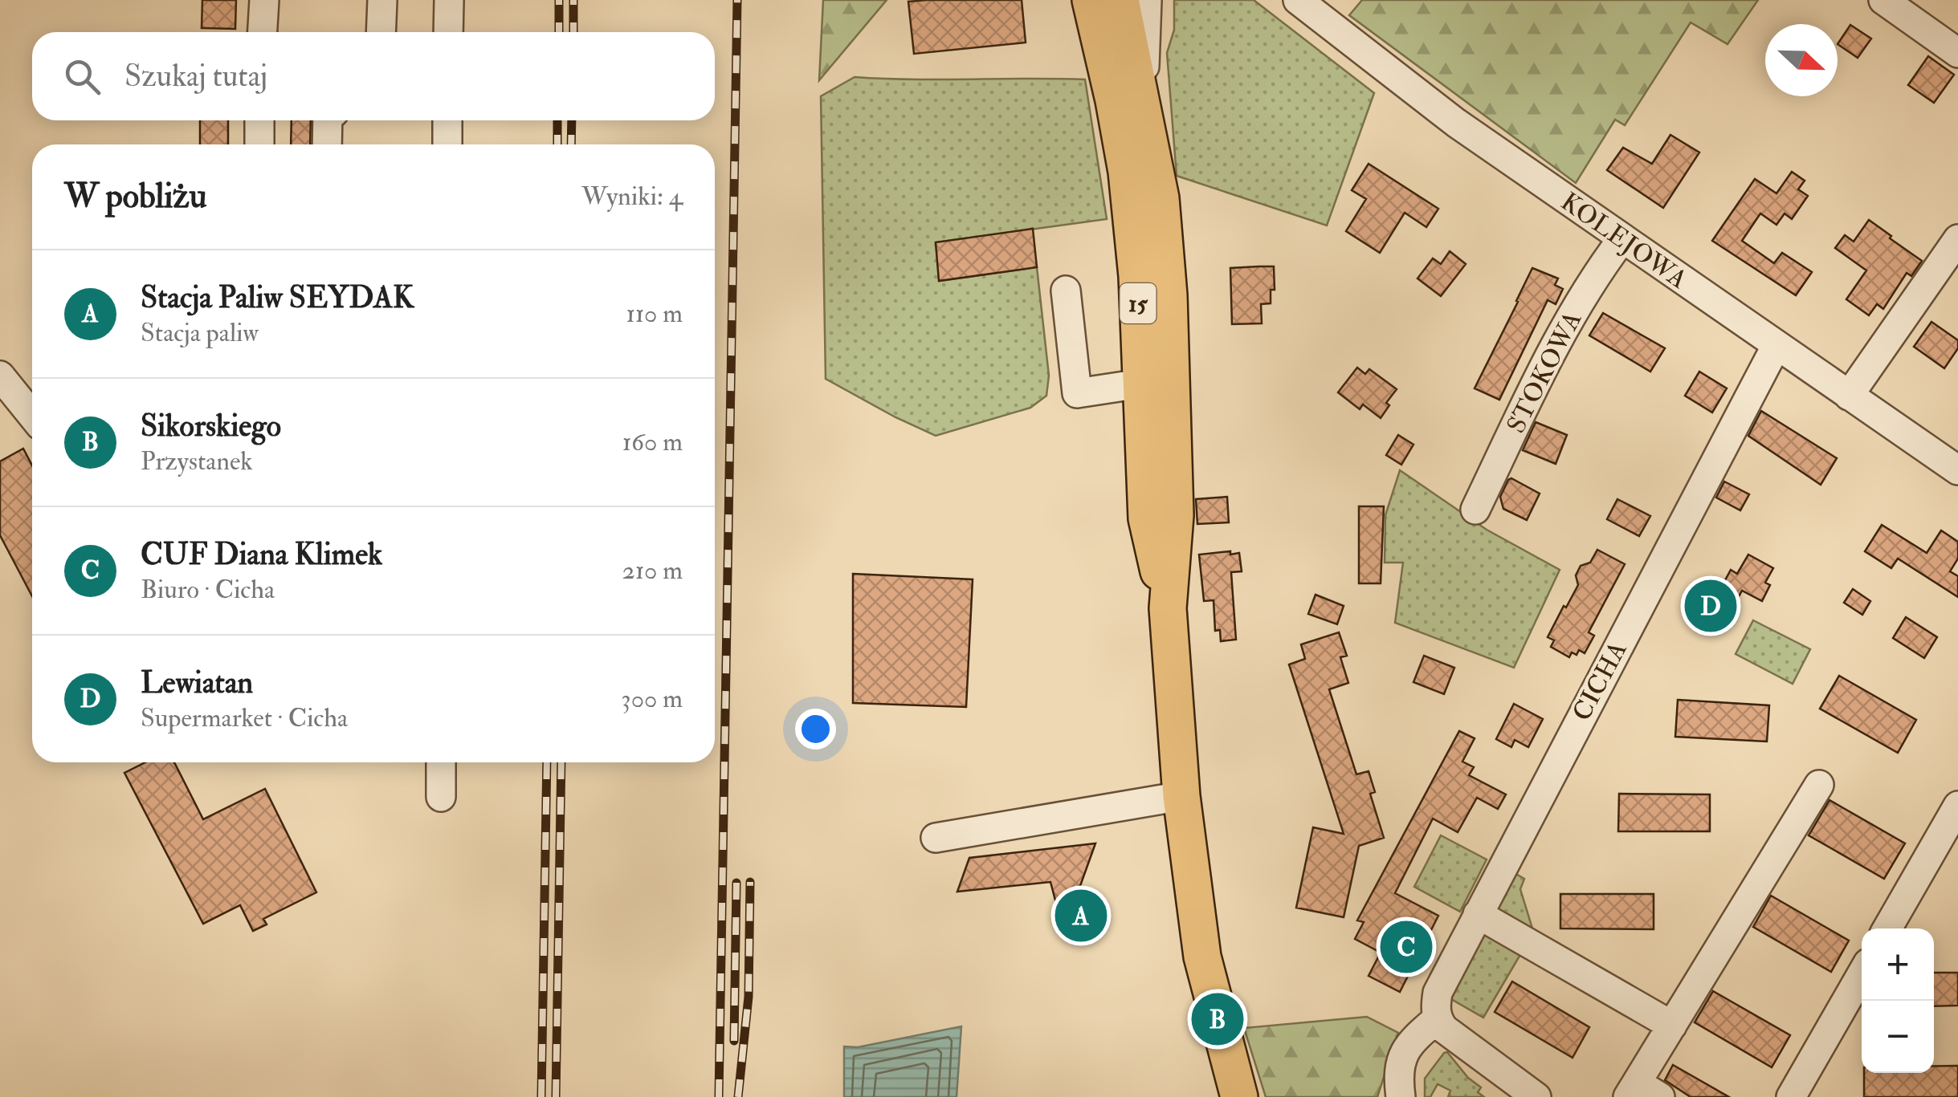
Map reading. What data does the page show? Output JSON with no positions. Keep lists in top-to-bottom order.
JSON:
{
  "streets": {
    "main road": ["15"],
    "street": ["KOLEJOWA", "STOKOWA", "CICHA"]
  },
  "crossings": [
    ["KOLEJOWA", "STOKOWA"],
    ["KOLEJOWA", "CICHA"]
  ],
  "north": "right",
  "page": {
    "search": "Szukaj tutaj",
    "heading": ["W pobliżu", "Wyniki: 4"],
    "list": [
      {
        "mark": "A",
        "name": "Stacja Paliw SEYDAK",
        "note": "Stacja paliw",
        "value": "110 m"
      },
      {
        "mark": "B",
        "name": "Sikorskiego",
        "note": "Przystanek",
        "value": "160 m"
      },
      {
        "mark": "C",
        "name": "CUF Diana Klimek",
        "note": "Biuro · Cicha",
        "value": "210 m"
      },
      {
        "mark": "D",
        "name": "Lewiatan",
        "note": "Supermarket · Cicha",
        "value": "300 m"
      }
    ],
    "pins": [
      "D",
      "A",
      "C",
      "B"
    ],
    "map_buttons": ["+", "−"]
  }
}
